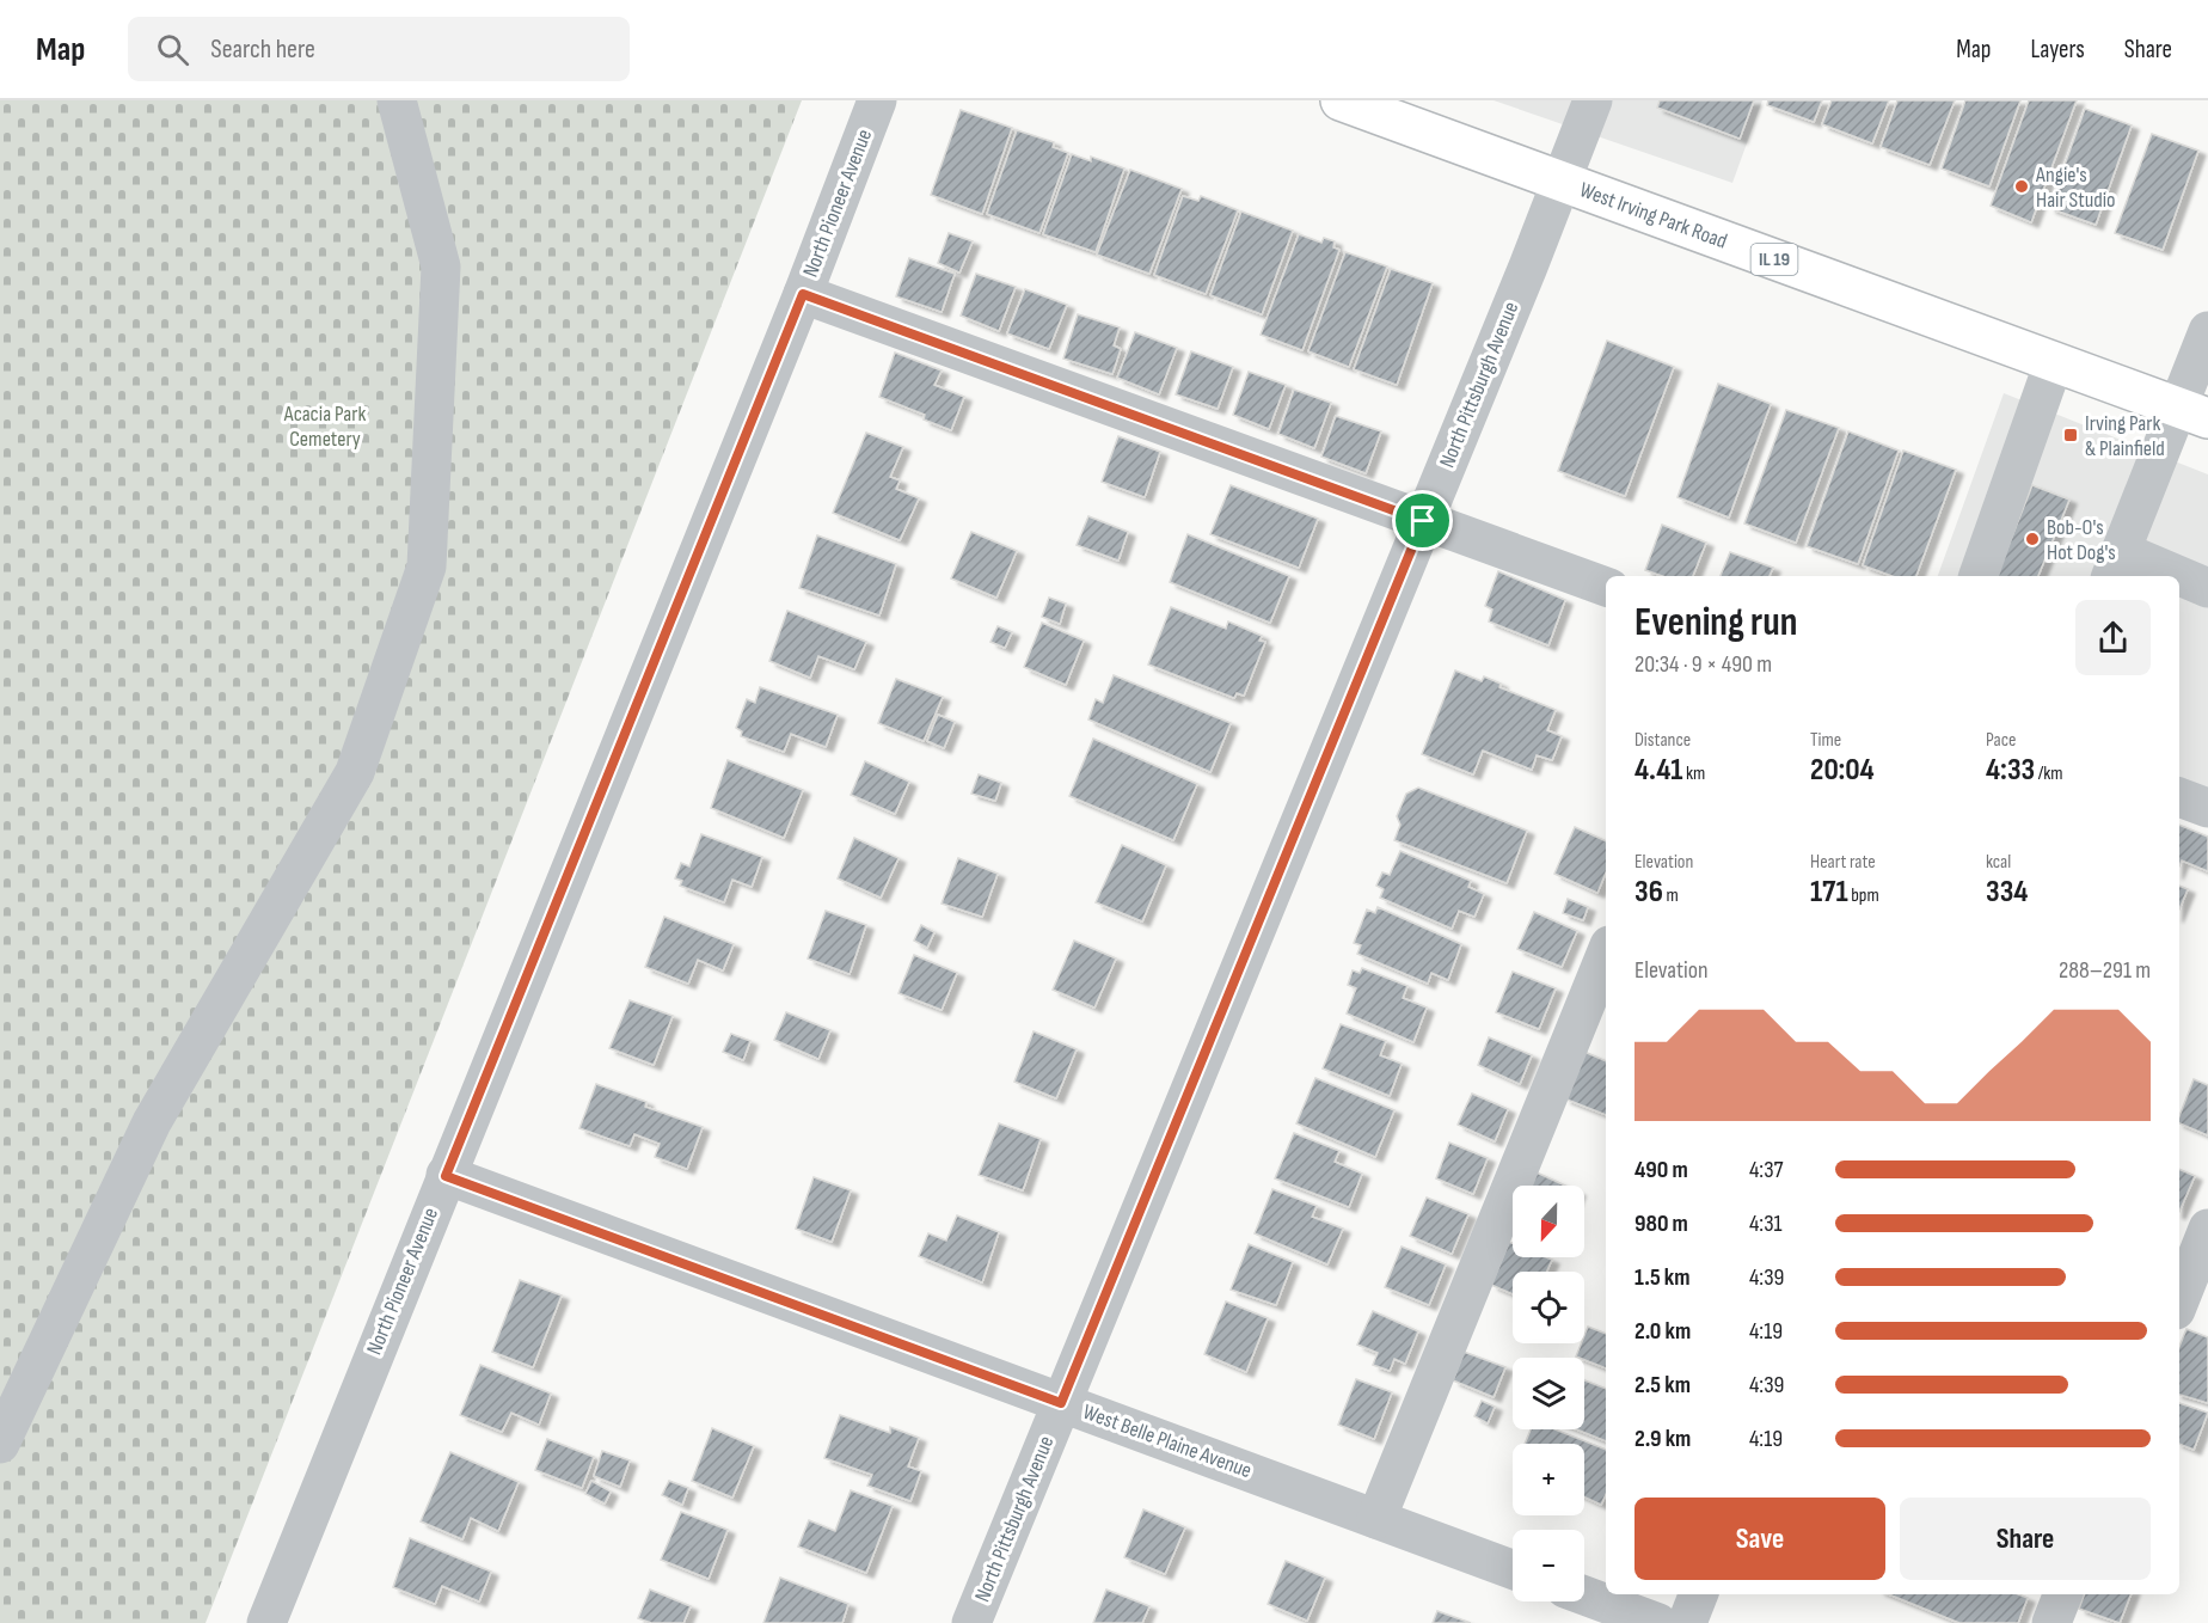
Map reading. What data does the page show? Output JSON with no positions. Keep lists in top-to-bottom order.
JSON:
{
  "streets": {
    "main road": ["West Irving Park Road", "IL 19"],
    "street": ["North Pioneer Avenue", "North Pittsburgh Avenue", "West Belle Plaine Avenue"]
  },
  "crossings": [
    ["North Pioneer Avenue", "West Belle Plaine Avenue"],
    ["West Irving Park Road", "North Pittsburgh Avenue"],
    ["North Pittsburgh Avenue", "West Belle Plaine Avenue"]
  ],
  "parks": ["Acacia Park Cemetery"],
  "places": {
    "other": ["Angie's Hair Studio", "Bob-O's Hot Dog's"],
    "transit": ["Irving Park & Plainfield"]
  },
  "north": "bottom",
  "page": {
    "header": "Map",
    "search": "Search here",
    "nav": ["Map", "Layers", "Share"],
    "heading": ["Evening run", "20:34 · 9 × 490 m"],
    "stats": [
      ["Distance", "4.41 km"],
      ["Time", "20:04"],
      ["Pace", "4:33 /km"],
      ["Elevation", "36 m"],
      ["Heart rate", "171 bpm"],
      ["kcal", "334"]
    ],
    "chart": ["Elevation", "288–291 m"],
    "list": [
      {
        "name": "490 m",
        "note": "4:37"
      },
      {
        "name": "980 m",
        "note": "4:31"
      },
      {
        "name": "1.5 km",
        "note": "4:39"
      },
      {
        "name": "2.0 km",
        "note": "4:19"
      },
      {
        "name": "2.5 km",
        "note": "4:39"
      },
      {
        "name": "2.9 km",
        "note": "4:19"
      }
    ],
    "map_buttons": ["+", "−"],
    "buttons": ["Save", "Share"]
  }
}
